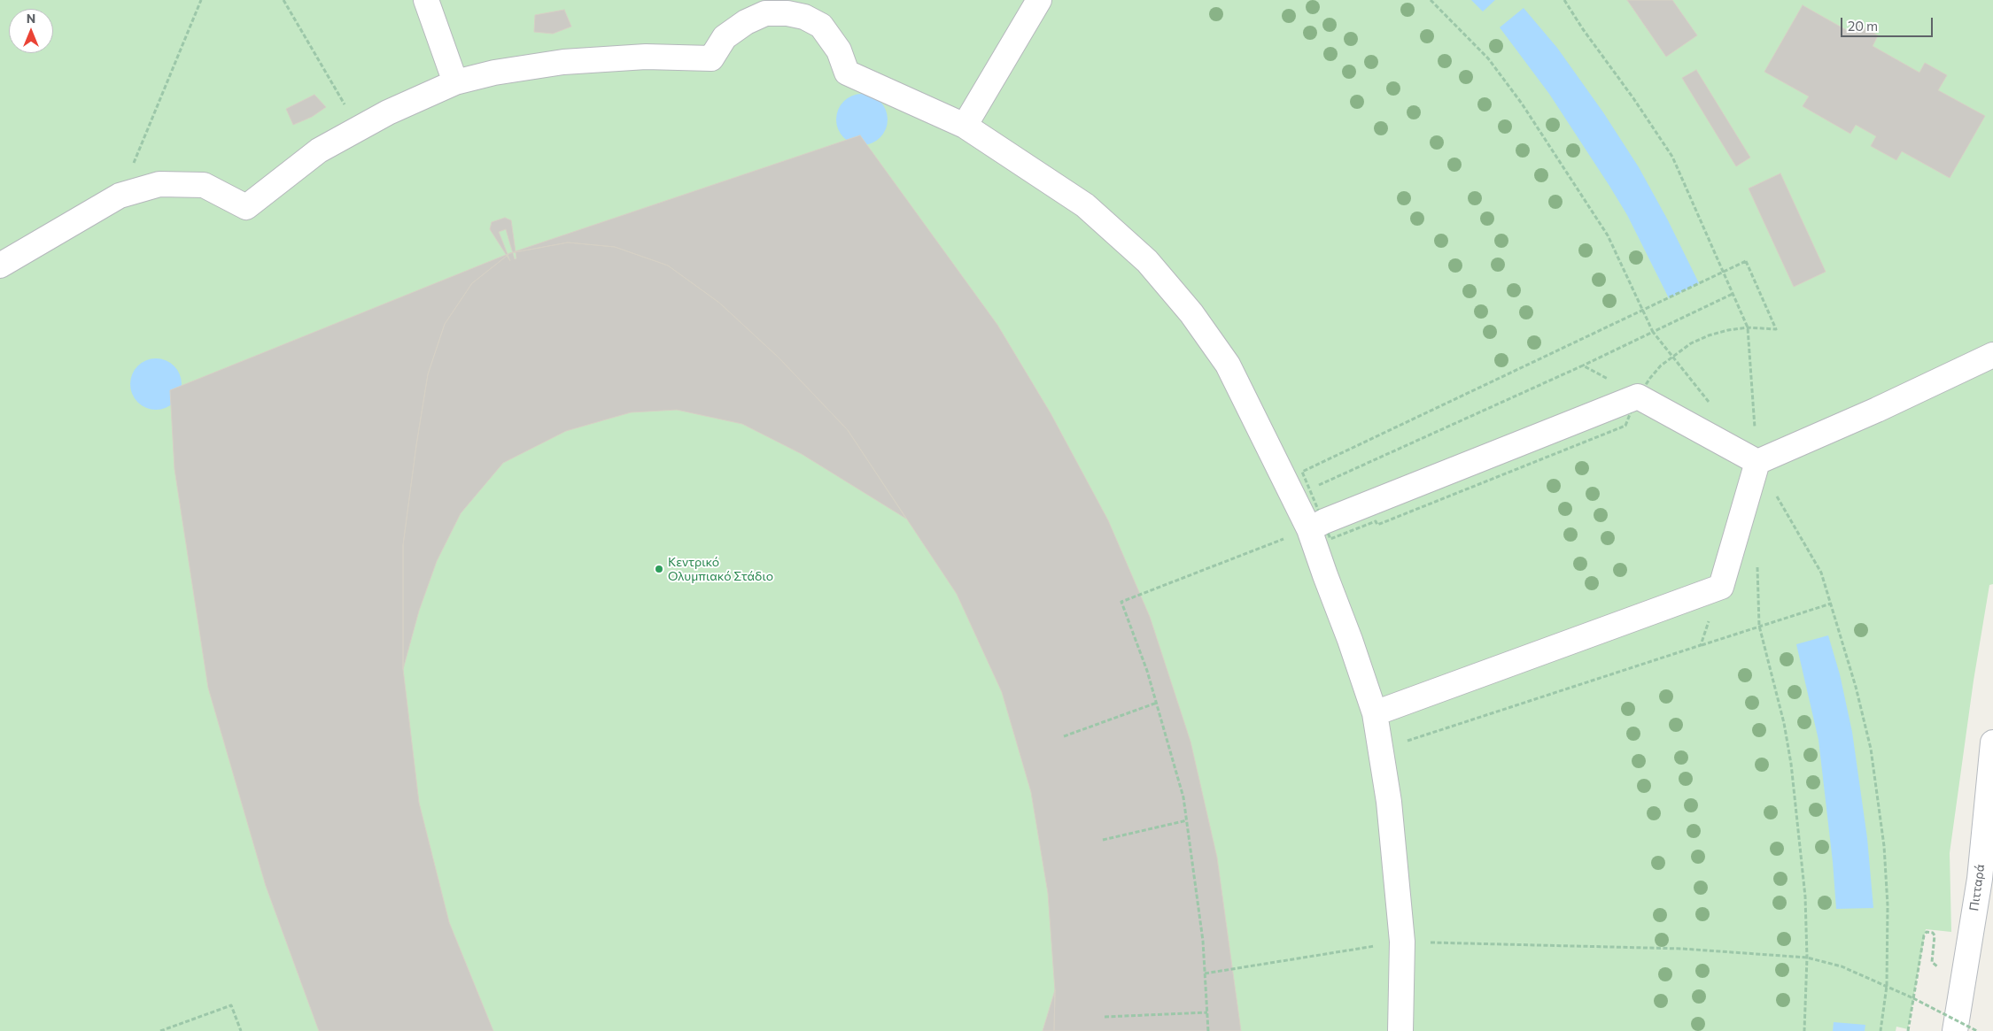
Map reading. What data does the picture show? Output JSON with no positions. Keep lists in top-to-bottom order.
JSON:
{
  "streets": {
    "street": ["Πιτταρά"]
  },
  "places": ["Κεντρικό Ολυμπιακό Στάδιο"],
  "scale_bar": "20 m",
  "north": "top"
}
